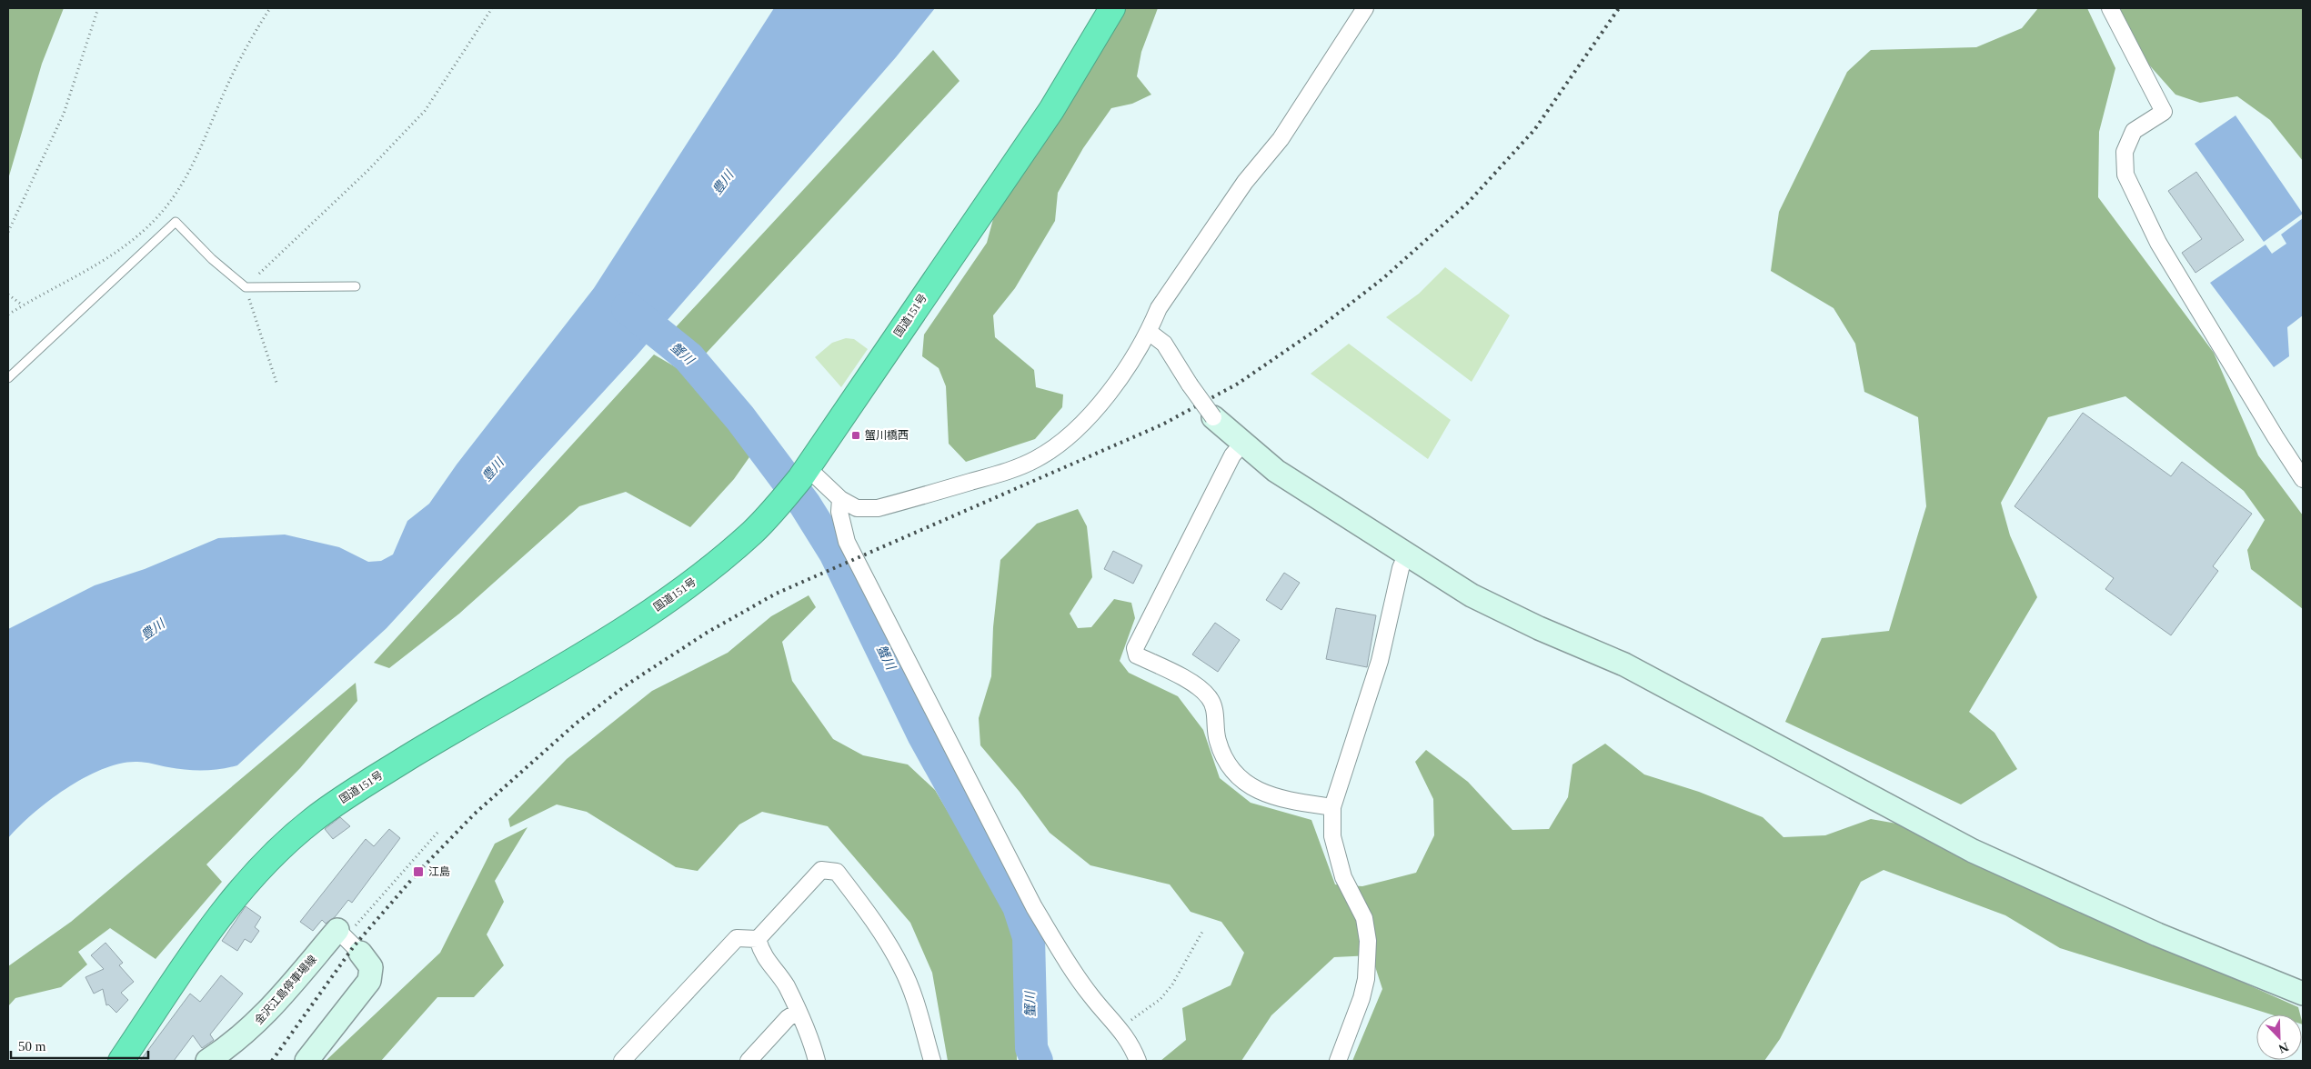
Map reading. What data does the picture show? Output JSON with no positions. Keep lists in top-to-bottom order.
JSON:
{
  "streets": {
    "highway": ["国道151号"],
    "street": ["金沢江島停車場線"]
  },
  "water": ["豊川", "蟹川"],
  "places": {
    "transit": ["蟹川橋西", "江島"]
  },
  "scale_bar": "50 m",
  "north": "bottom right"
}
